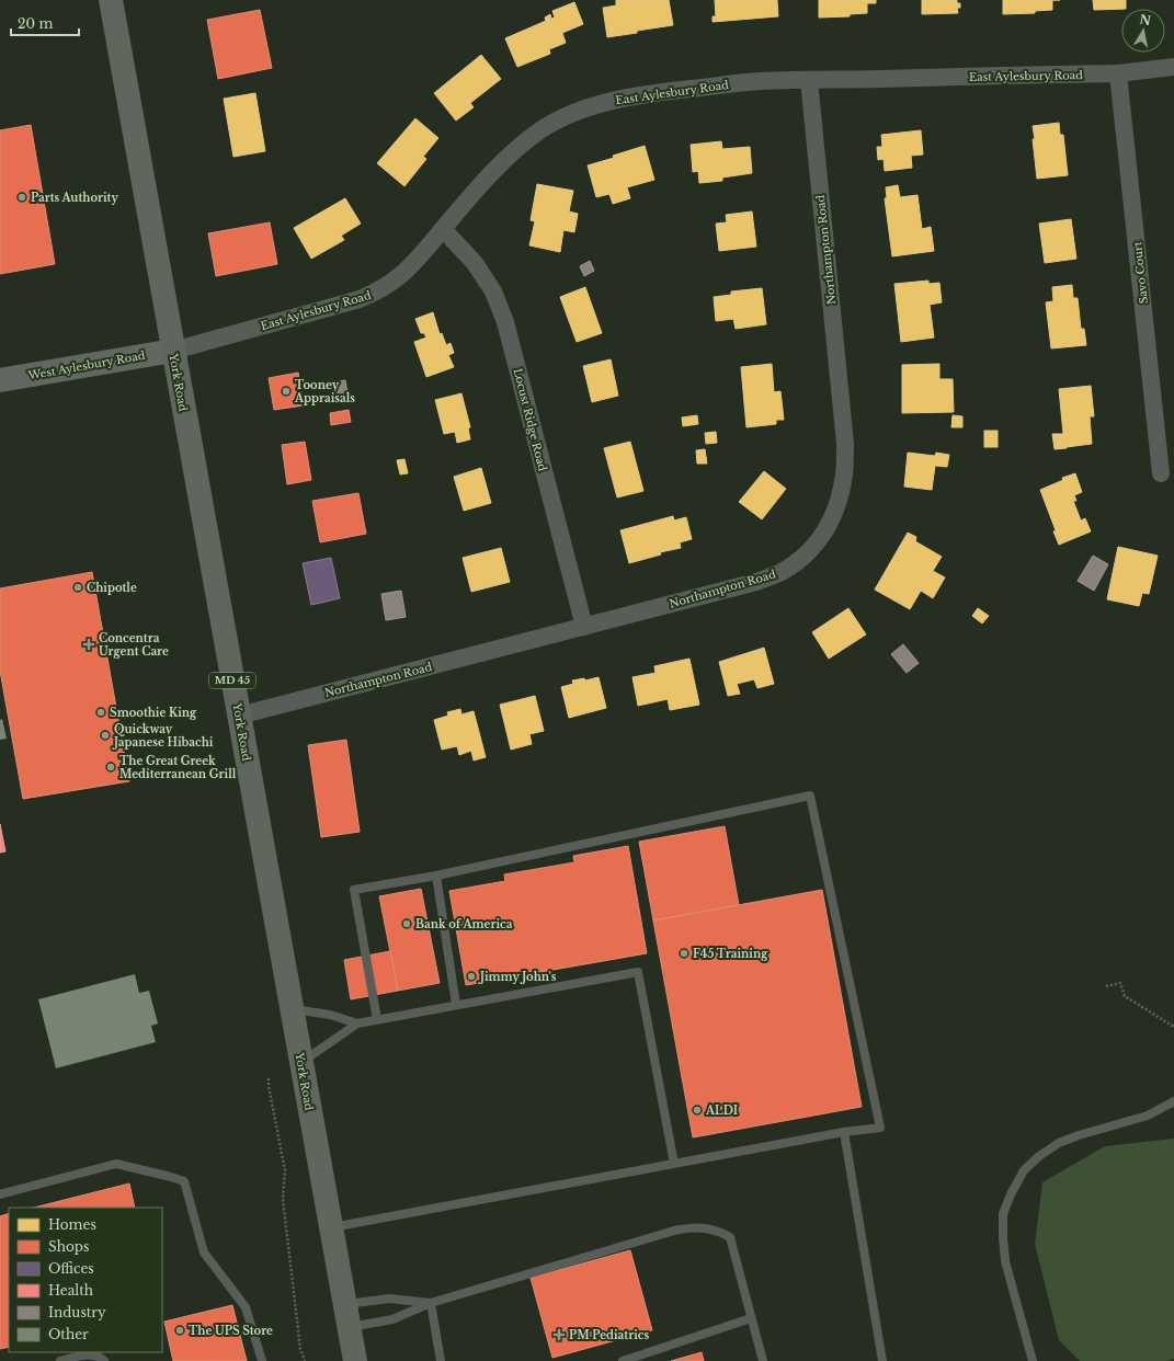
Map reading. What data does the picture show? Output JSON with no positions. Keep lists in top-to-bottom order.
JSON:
{
  "streets": {
    "main road": ["York Road", "MD 45"],
    "street": [
      "East Aylesbury Road",
      "Northampton Road",
      "Savo Court",
      "West Aylesbury Road",
      "Locust Ridge Road"
    ]
  },
  "crossings": [
    ["East Aylesbury Road", "Northampton Road"],
    ["East Aylesbury Road", "Savo Court"],
    ["East Aylesbury Road", "West Aylesbury Road"],
    ["East Aylesbury Road", "York Road"],
    ["East Aylesbury Road", "Locust Ridge Road"],
    ["Northampton Road", "York Road"],
    ["Northampton Road", "Locust Ridge Road"],
    ["West Aylesbury Road", "York Road"]
  ],
  "places": {
    "other": [
      "Parts Authority",
      "Tooney Appraisals",
      "Chipotle",
      "Smoothie King",
      "Quickway Japanese Hibachi",
      "The Great Greek Mediterranean Grill",
      "Bank of America",
      "F45 Training",
      "Jimmy John's",
      "ALDI",
      "The UPS Store"
    ],
    "health": ["Concentra Urgent Care", "PM Pediatrics"]
  },
  "legend": [
    "Homes",
    "Shops",
    "Offices",
    "Health",
    "Industry",
    "Other"
  ],
  "scale_bar": "20 m",
  "north": "top"
}
